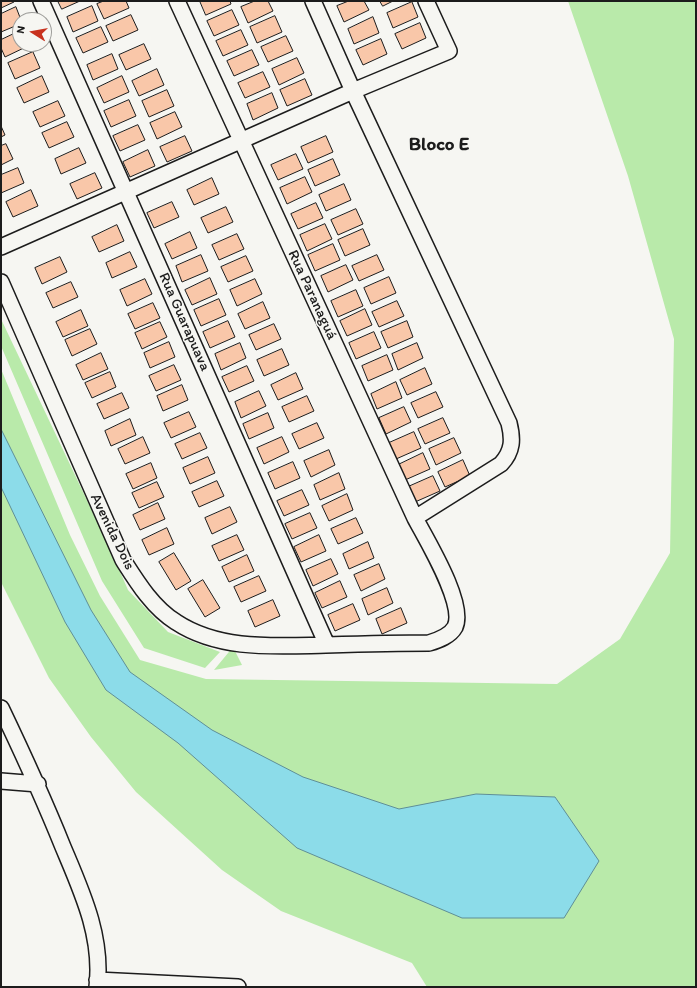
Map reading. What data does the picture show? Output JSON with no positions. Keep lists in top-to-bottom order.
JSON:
{
  "streets": {
    "street": ["Rua Paranaguá", "Rua Guarapuava", "Avenida Dois"]
  },
  "crossings": [
    ["Rua Paranaguá", "Avenida Dois"],
    ["Rua Guarapuava", "Avenida Dois"]
  ],
  "districts": ["Bloco E"],
  "north": "left"
}
